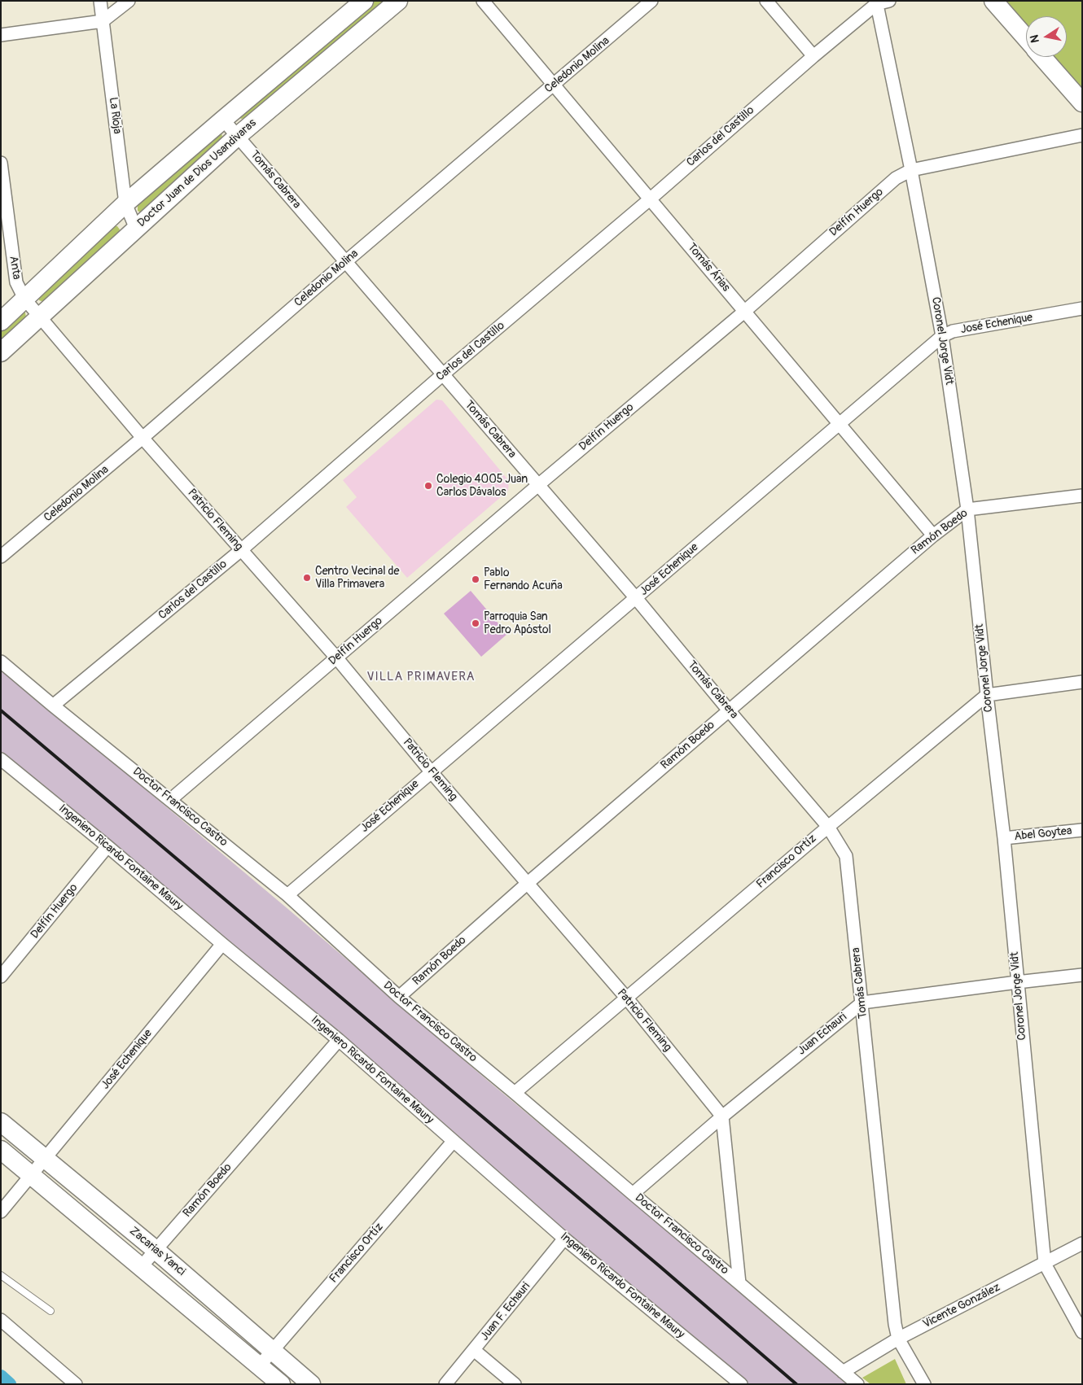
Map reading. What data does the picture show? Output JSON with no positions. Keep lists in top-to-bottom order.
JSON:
{
  "streets": {
    "main road": ["Doctor Juan de Dios Usandivaras", "Zacarias Yanci"],
    "street": [
      "Celedonio Molina",
      "La Rioja",
      "Carlos del Castillo",
      "Tomás Cabrera",
      "Delfín Huergo",
      "Anta",
      "Tomás Árias",
      "José Echenique",
      "Coronel Jorge Vidt",
      "Patricio Fleming",
      "Ramón Boedo",
      "Doctor Francisco Castro",
      "Abel Goytea",
      "Ingeniero Ricardo Fontaine Maury",
      "Francisco Ortíz",
      "Juan Echauri",
      "Vicente González",
      "Juan F. Echauri"
    ]
  },
  "crossings": [
    ["Celedonio Molina", "Tomás Cabrera"],
    ["Celedonio Molina", "Tomás Árias"],
    ["Celedonio Molina", "Patricio Fleming"],
    ["La Rioja", "Doctor Juan de Dios Usandivaras"],
    ["Carlos del Castillo", "Tomás Cabrera"],
    ["Carlos del Castillo", "Tomás Árias"],
    ["Carlos del Castillo", "Coronel Jorge Vidt"],
    ["Carlos del Castillo", "Patricio Fleming"],
    ["Carlos del Castillo", "Doctor Francisco Castro"],
    ["Doctor Juan de Dios Usandivaras", "Tomás Cabrera"],
    ["Doctor Juan de Dios Usandivaras", "Anta"],
    ["Doctor Juan de Dios Usandivaras", "Patricio Fleming"],
    ["Tomás Cabrera", "Delfín Huergo"],
    ["Tomás Cabrera", "José Echenique"],
    ["Tomás Cabrera", "Ramón Boedo"],
    ["Tomás Cabrera", "Francisco Ortíz"],
    ["Tomás Cabrera", "Juan Echauri"],
    ["Tomás Cabrera", "Vicente González"],
    ["Delfín Huergo", "Tomás Árias"],
    ["Delfín Huergo", "Coronel Jorge Vidt"],
    ["Delfín Huergo", "Patricio Fleming"],
    ["Delfín Huergo", "Doctor Francisco Castro"],
    ["Delfín Huergo", "Ingeniero Ricardo Fontaine Maury"],
    ["Anta", "Patricio Fleming"],
    ["Tomás Árias", "José Echenique"],
    ["Tomás Árias", "Ramón Boedo"],
    ["José Echenique", "Coronel Jorge Vidt"],
    ["José Echenique", "Patricio Fleming"],
    ["José Echenique", "Doctor Francisco Castro"],
    ["José Echenique", "Ingeniero Ricardo Fontaine Maury"],
    ["José Echenique", "Zacarias Yanci"],
    ["Coronel Jorge Vidt", "Ramón Boedo"],
    ["Coronel Jorge Vidt", "Abel Goytea"],
    ["Coronel Jorge Vidt", "Francisco Ortíz"],
    ["Coronel Jorge Vidt", "Vicente González"],
    ["Patricio Fleming", "Ramón Boedo"],
    ["Patricio Fleming", "Francisco Ortíz"],
    ["Patricio Fleming", "Juan Echauri"],
    ["Ramón Boedo", "Doctor Francisco Castro"],
    ["Ramón Boedo", "Ingeniero Ricardo Fontaine Maury"],
    ["Ramón Boedo", "Zacarias Yanci"],
    ["Doctor Francisco Castro", "Francisco Ortíz"],
    ["Doctor Francisco Castro", "Juan Echauri"],
    ["Doctor Francisco Castro", "Vicente González"],
    ["Ingeniero Ricardo Fontaine Maury", "Francisco Ortíz"],
    ["Ingeniero Ricardo Fontaine Maury", "Juan F. Echauri"],
    ["Francisco Ortíz", "Zacarias Yanci"]
  ],
  "districts": ["VILLA PRIMAVERA"],
  "places": [
    "Colegio 4005 Juan Carlos Dávalos",
    "Centro Vecinal de Villa Primavera",
    "Pablo Fernando Acuña",
    "Parroquia San Pedro Apóstol"
  ],
  "north": "left"
}
